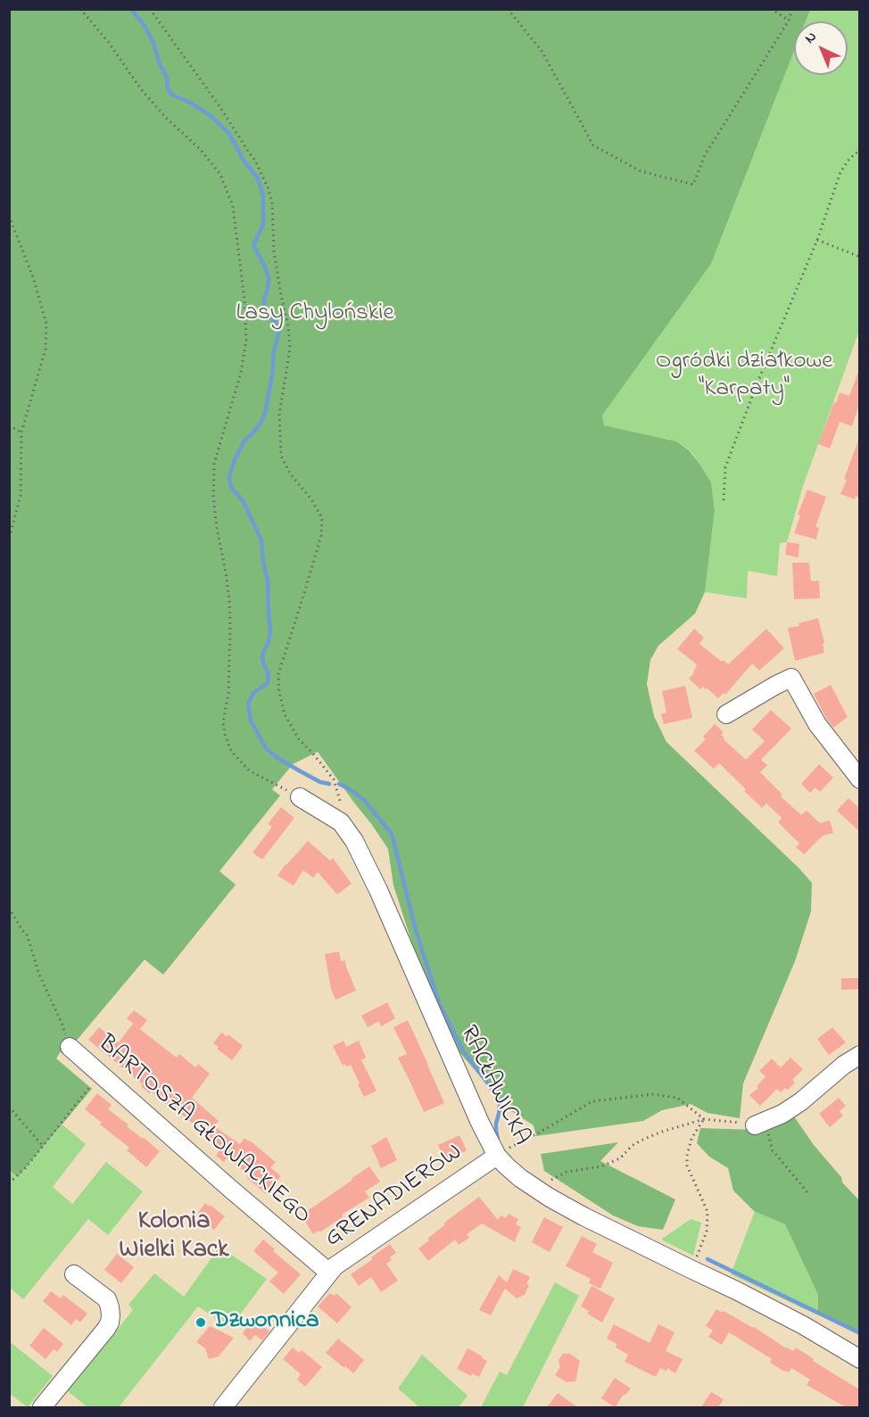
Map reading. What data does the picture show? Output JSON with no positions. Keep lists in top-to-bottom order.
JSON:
{
  "streets": {
    "street": ["RACŁAWICKA", "BARTOSZA GŁOWACKIEGO", "GRENADIERÓW"]
  },
  "crossings": [
    ["RACŁAWICKA", "GRENADIERÓW"],
    ["BARTOSZA GŁOWACKIEGO", "GRENADIERÓW"]
  ],
  "districts": ["Kolonia Wielki Kack"],
  "parks": ["Lasy Chylońskie", "Ogródki działkowe \"Karpaty\""],
  "places": ["Dzwonnica"],
  "north": "top left"
}
